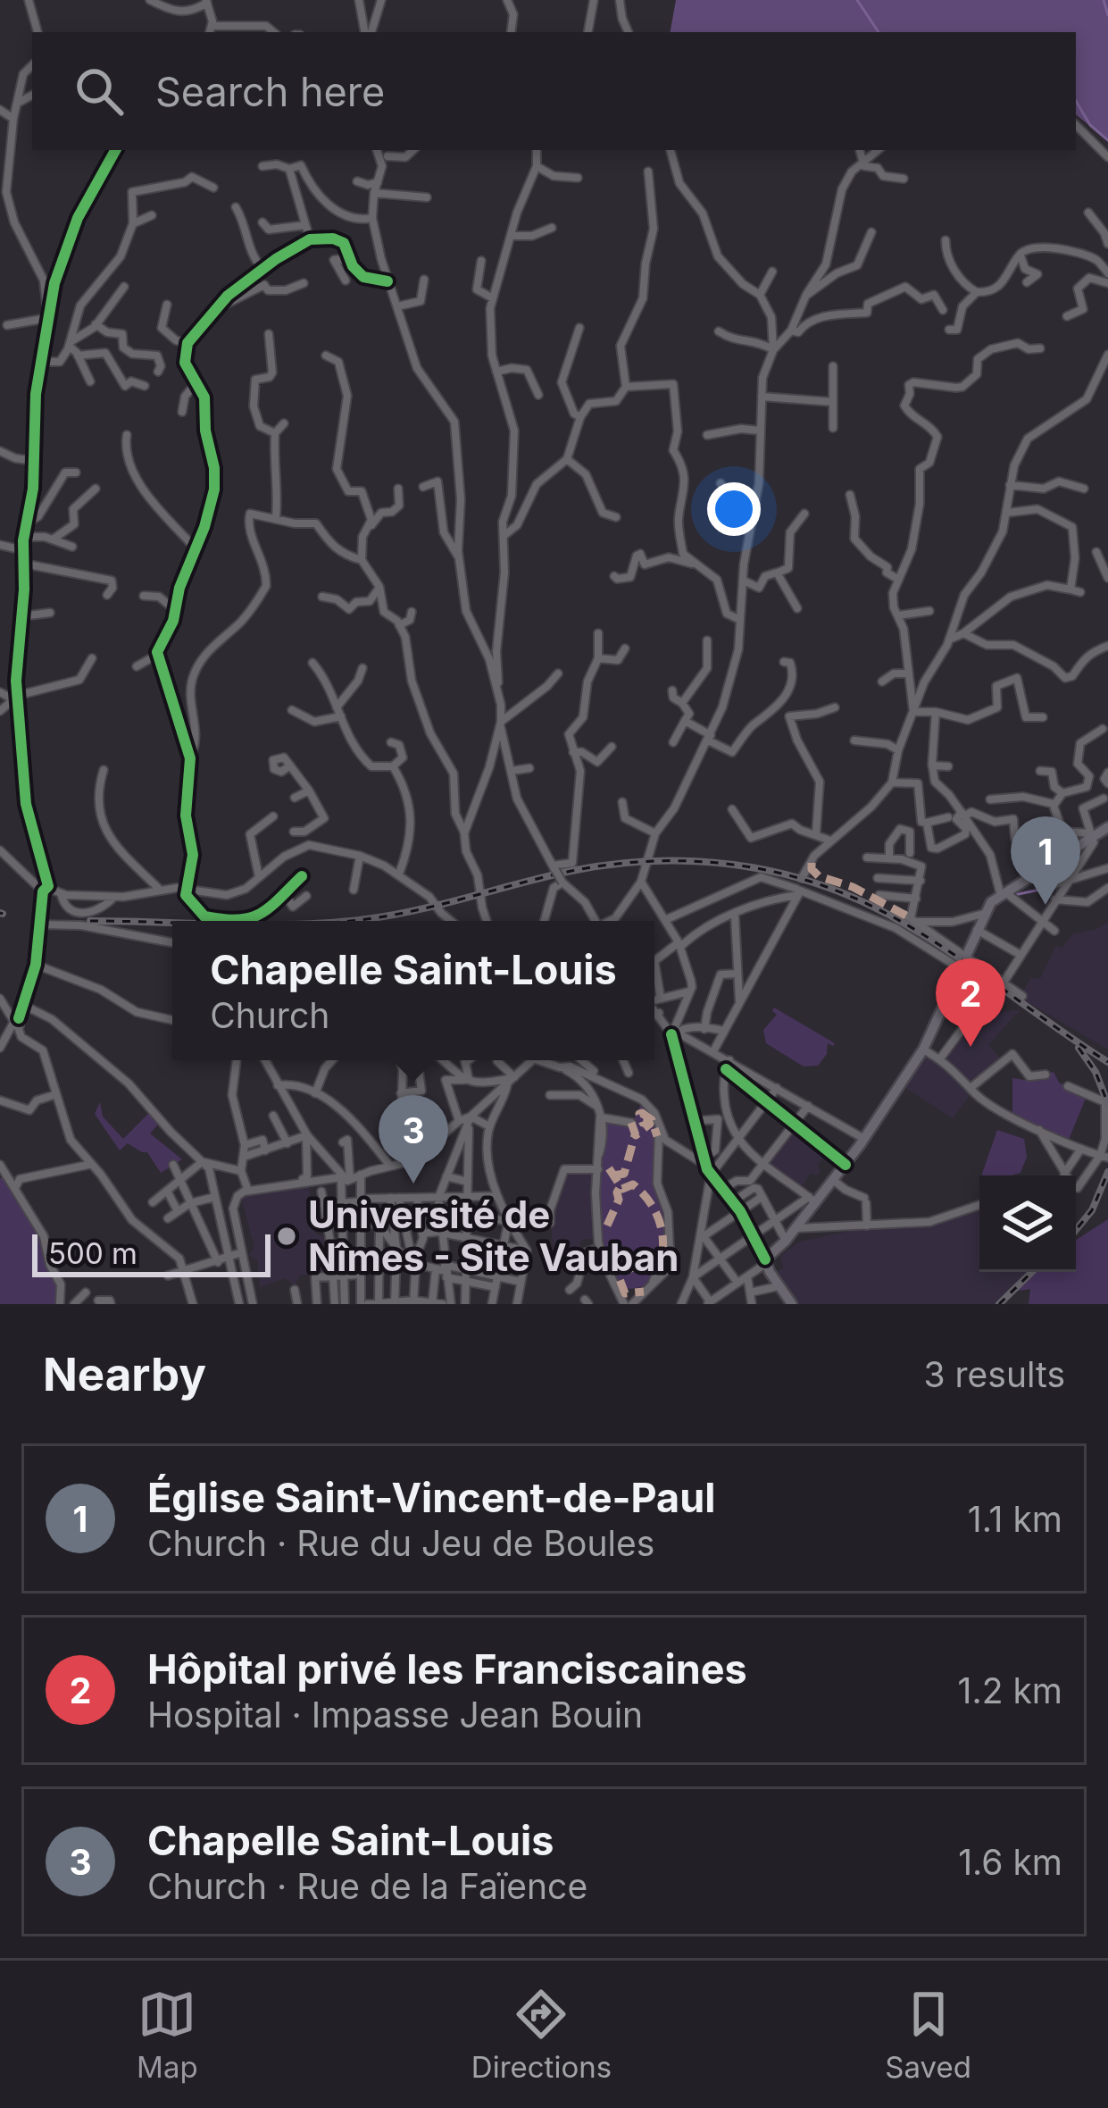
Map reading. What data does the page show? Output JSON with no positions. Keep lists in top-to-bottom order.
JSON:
{
  "places": ["Université de Nîmes - Site Vauban"],
  "scale_bar": "500 m",
  "page": {
    "search": "Search here",
    "pins": ["1", "2", "3"],
    "popup": ["Chapelle Saint-Louis", "Church"],
    "scale": "500 m",
    "heading": ["Nearby", "3 results"],
    "list": [
      {
        "mark": "1",
        "name": "Église Saint-Vincent-de-Paul",
        "note": "Church · Rue du Jeu de Boules",
        "value": "1.1 km"
      },
      {
        "mark": "2",
        "name": "Hôpital privé les Franciscaines",
        "note": "Hospital · Impasse Jean Bouin",
        "value": "1.2 km"
      },
      {
        "mark": "3",
        "name": "Chapelle Saint-Louis",
        "note": "Church · Rue de la Faïence",
        "value": "1.6 km"
      }
    ],
    "nav": ["Map", "Directions", "Saved"]
  }
}
